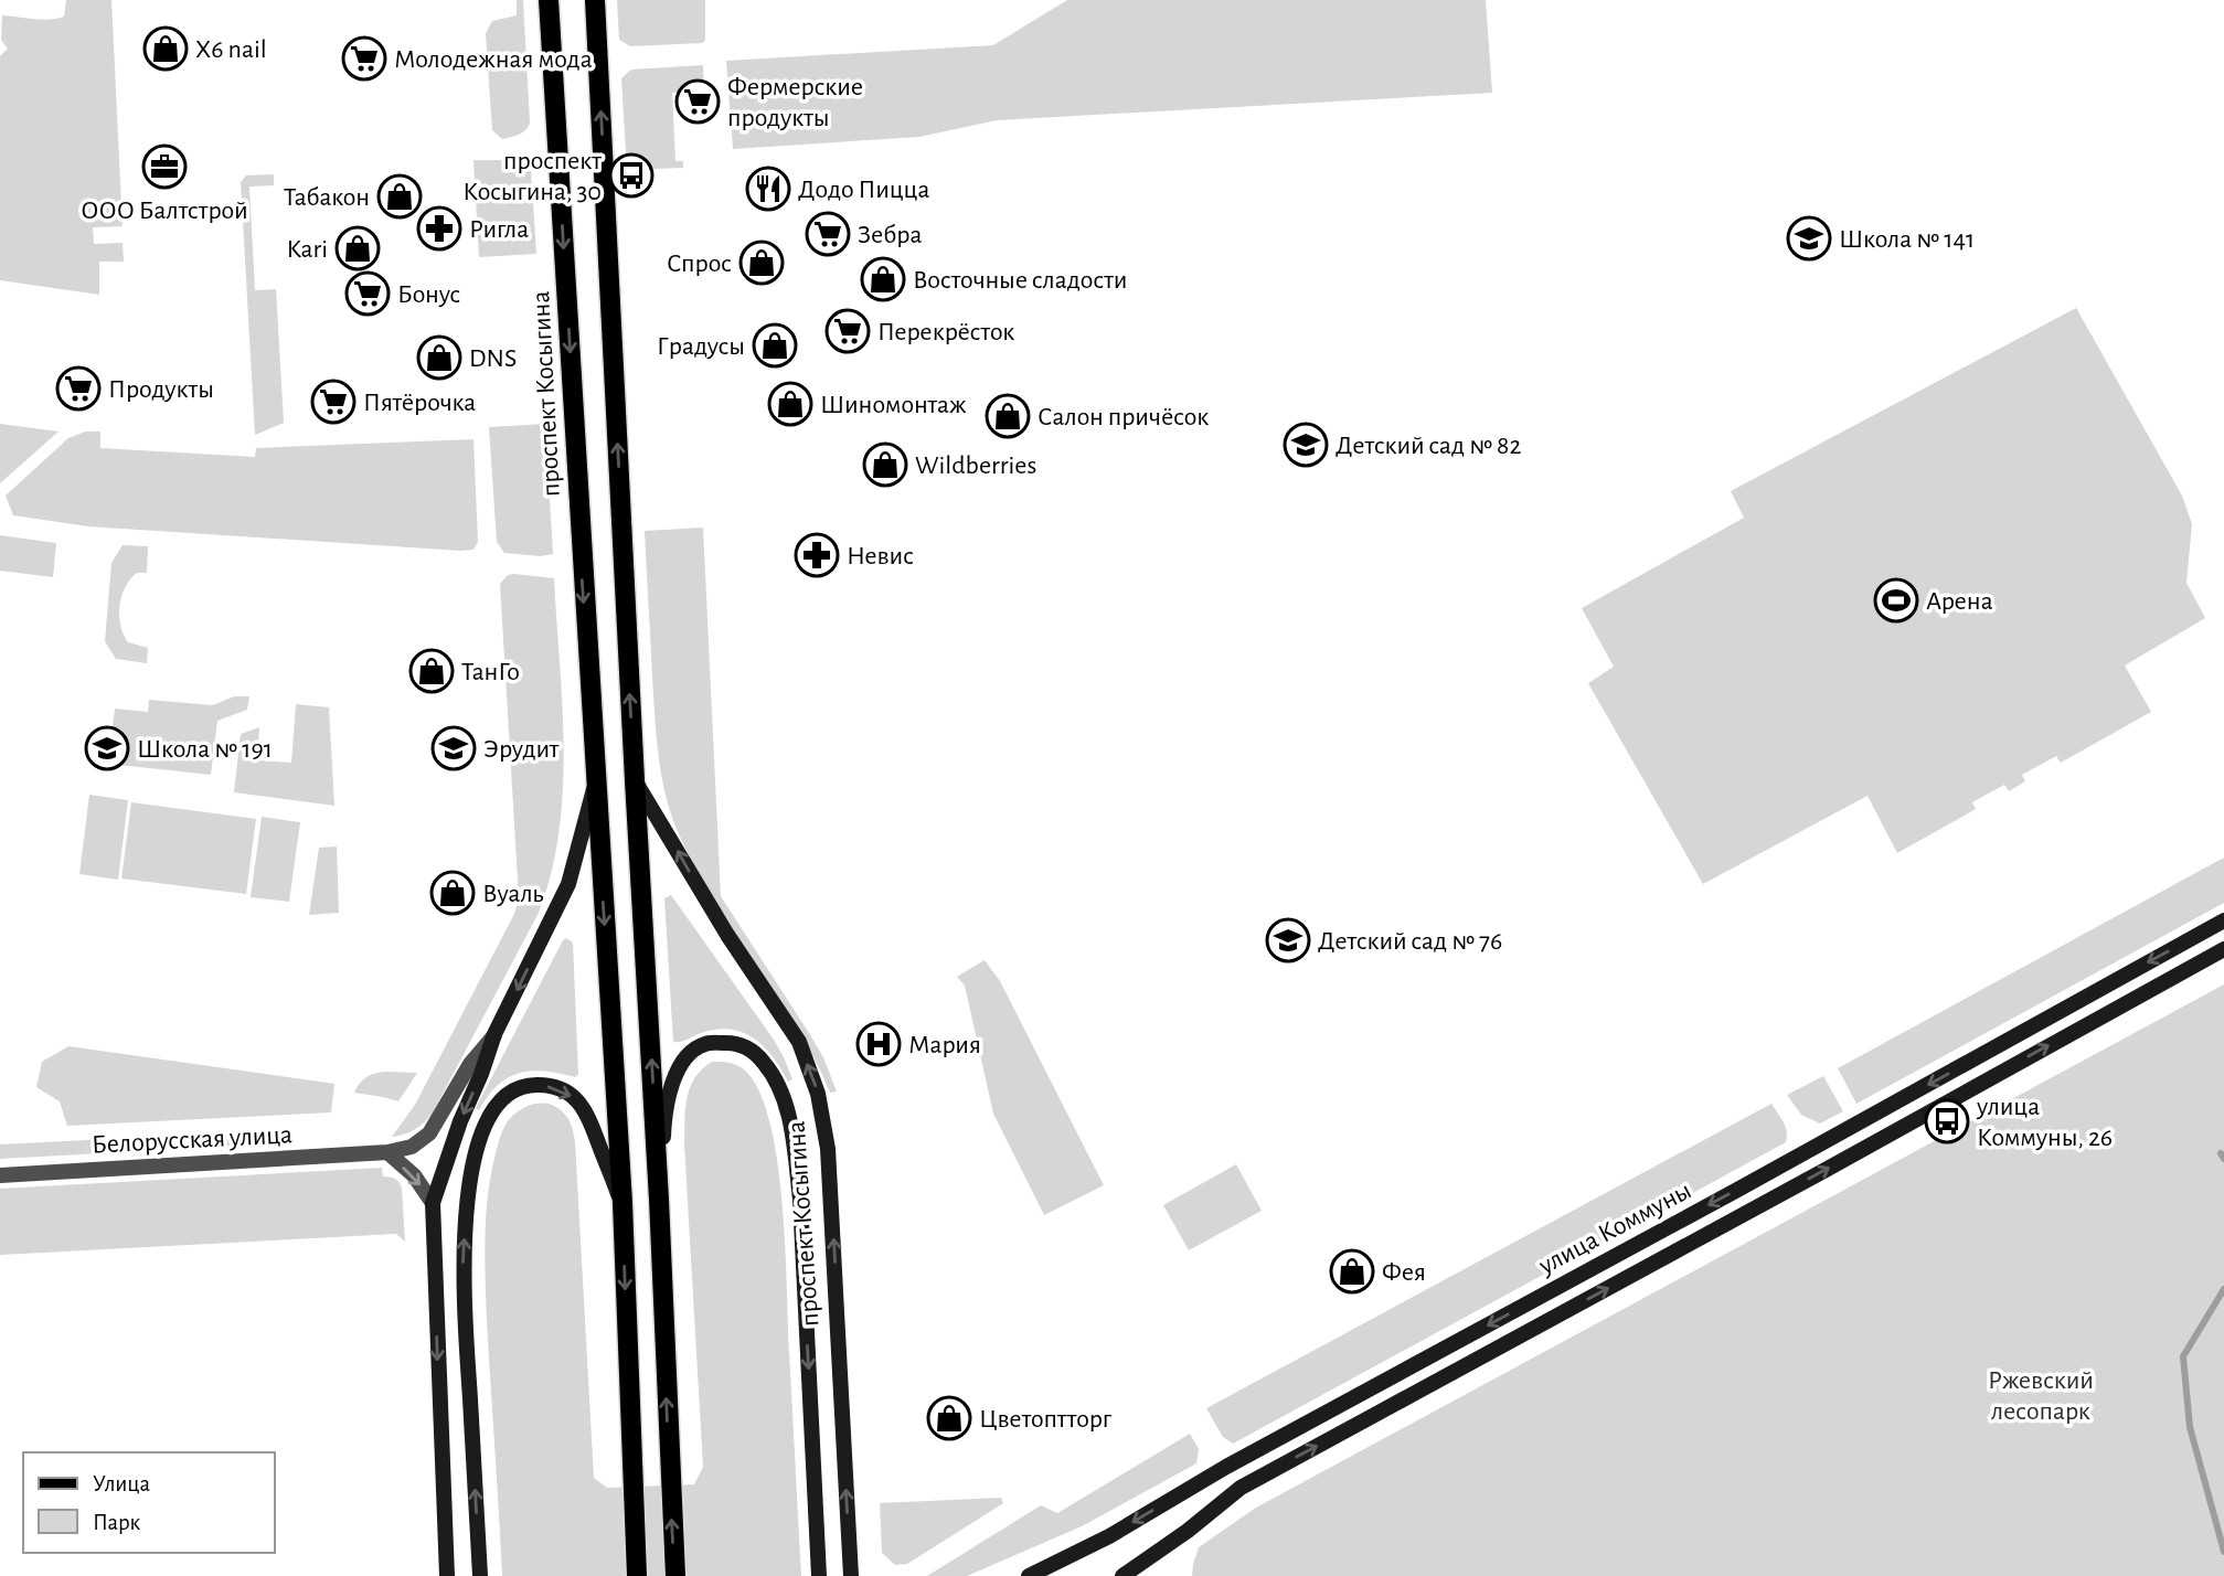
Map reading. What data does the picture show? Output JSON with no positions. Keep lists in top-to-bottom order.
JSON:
{
  "streets": {
    "main road": ["проспект Косыгина", "улица Коммуны"],
    "street": ["Белорусская улица"]
  },
  "crossings": [
    ["проспект Косыгина", "Белорусская улица"]
  ],
  "parks": ["Ржевский лесопарк"],
  "places": {
    "shop": [
      "X6 nail",
      "Табакон",
      "Kari",
      "Спрос",
      "Восточные сладости",
      "Градусы",
      "DNS",
      "Шиномонтаж",
      "Салон причёсок",
      "Wildberries",
      "ТанГо",
      "Вуаль",
      "Фея",
      "Цветоптторг"
    ],
    "supermarket": [
      "Молодежная мода",
      "Фермерские продукты",
      "Зебра",
      "Бонус",
      "Перекрёсток",
      "Продукты",
      "Пятёрочка"
    ],
    "office": ["ООО Балтстрой"],
    "bus stop": ["проспект Косыгина, 30", "улица Коммуны, 26"],
    "restaurant": ["Додо Пицца"],
    "pharmacy": ["Ригла", "Невис"],
    "school or university": [
      "Школа № 141",
      "Детский сад № 82",
      "Школа № 191",
      "Эрудит",
      "Детский сад № 76"
    ],
    "sports": ["Арена"],
    "hospital": ["Мария"]
  },
  "legend": ["Улица", "Парк"]
}
